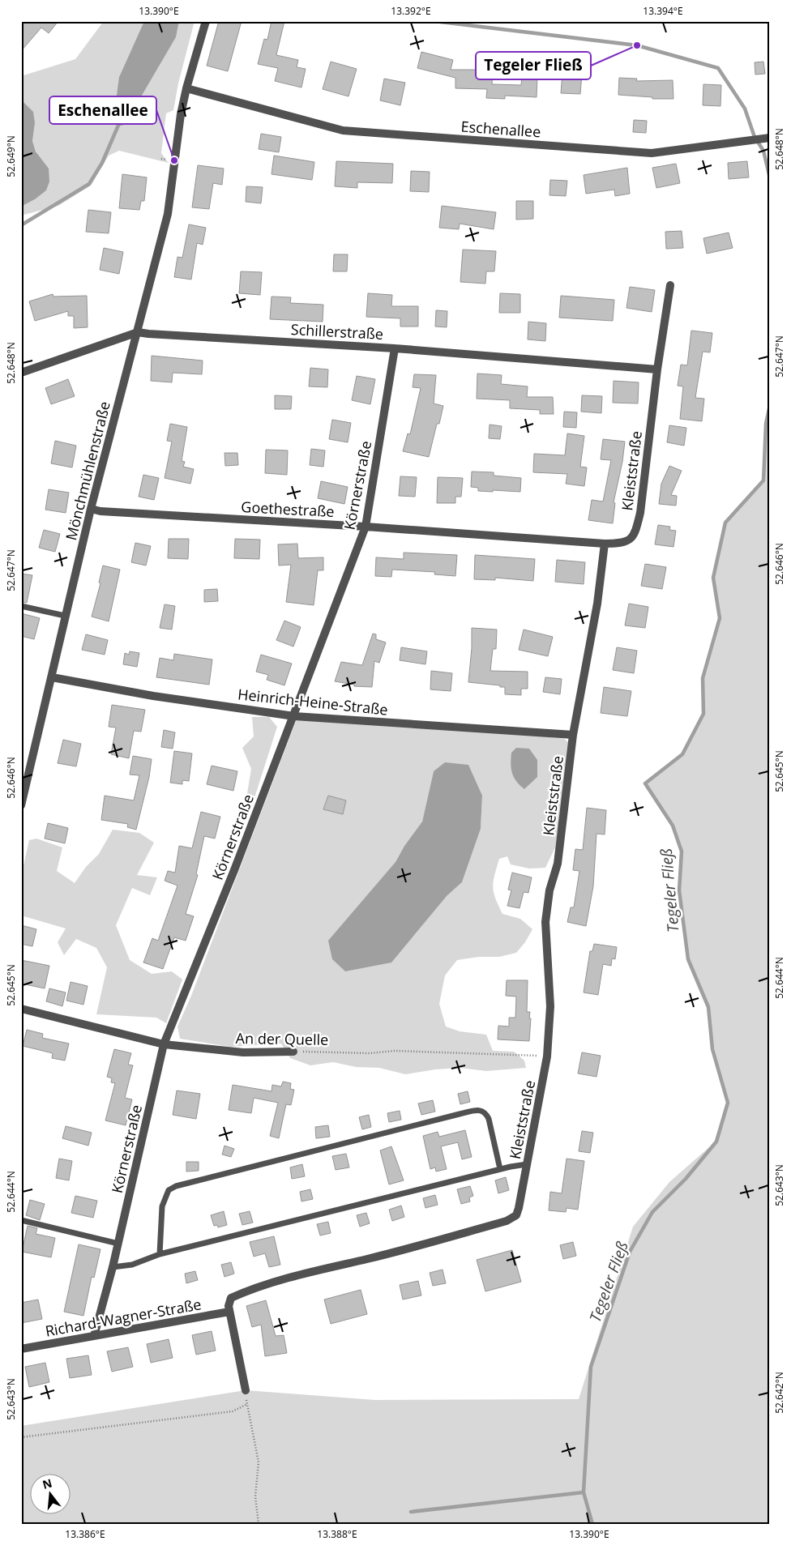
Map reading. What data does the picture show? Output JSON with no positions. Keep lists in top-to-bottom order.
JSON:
{
  "streets": {
    "street": [
      "Eschenallee",
      "Schillerstraße",
      "Mönchmühlenstraße",
      "Kleiststraße",
      "Körnerstraße",
      "Goethestraße",
      "Heinrich-Heine-Straße",
      "An der Quelle",
      "Richard-Wagner-Straße"
    ]
  },
  "crossings": [
    ["Eschenallee", "Mönchmühlenstraße"],
    ["Schillerstraße", "Mönchmühlenstraße"],
    ["Schillerstraße", "Kleiststraße"],
    ["Schillerstraße", "Körnerstraße"],
    ["Mönchmühlenstraße", "Goethestraße"],
    ["Mönchmühlenstraße", "Heinrich-Heine-Straße"],
    ["Kleiststraße", "Goethestraße"],
    ["Kleiststraße", "Heinrich-Heine-Straße"],
    ["Kleiststraße", "An der Quelle"],
    ["Kleiststraße", "Richard-Wagner-Straße"],
    ["Körnerstraße", "Goethestraße"],
    ["Körnerstraße", "Heinrich-Heine-Straße"],
    ["Körnerstraße", "An der Quelle"],
    ["Körnerstraße", "Richard-Wagner-Straße"]
  ],
  "water": ["Tegeler Fließ"],
  "places": ["Tegeler Fließ", "Eschenallee"],
  "north": "top",
  "coordinates": [
    "13.390°E",
    "13.392°E",
    "13.394°E",
    "52.648°N",
    "52.649°N",
    "52.647°N",
    "52.646°N",
    "52.645°N",
    "52.644°N",
    "52.643°N",
    "52.642°N",
    "13.386°E",
    "13.388°E"
  ]
}
